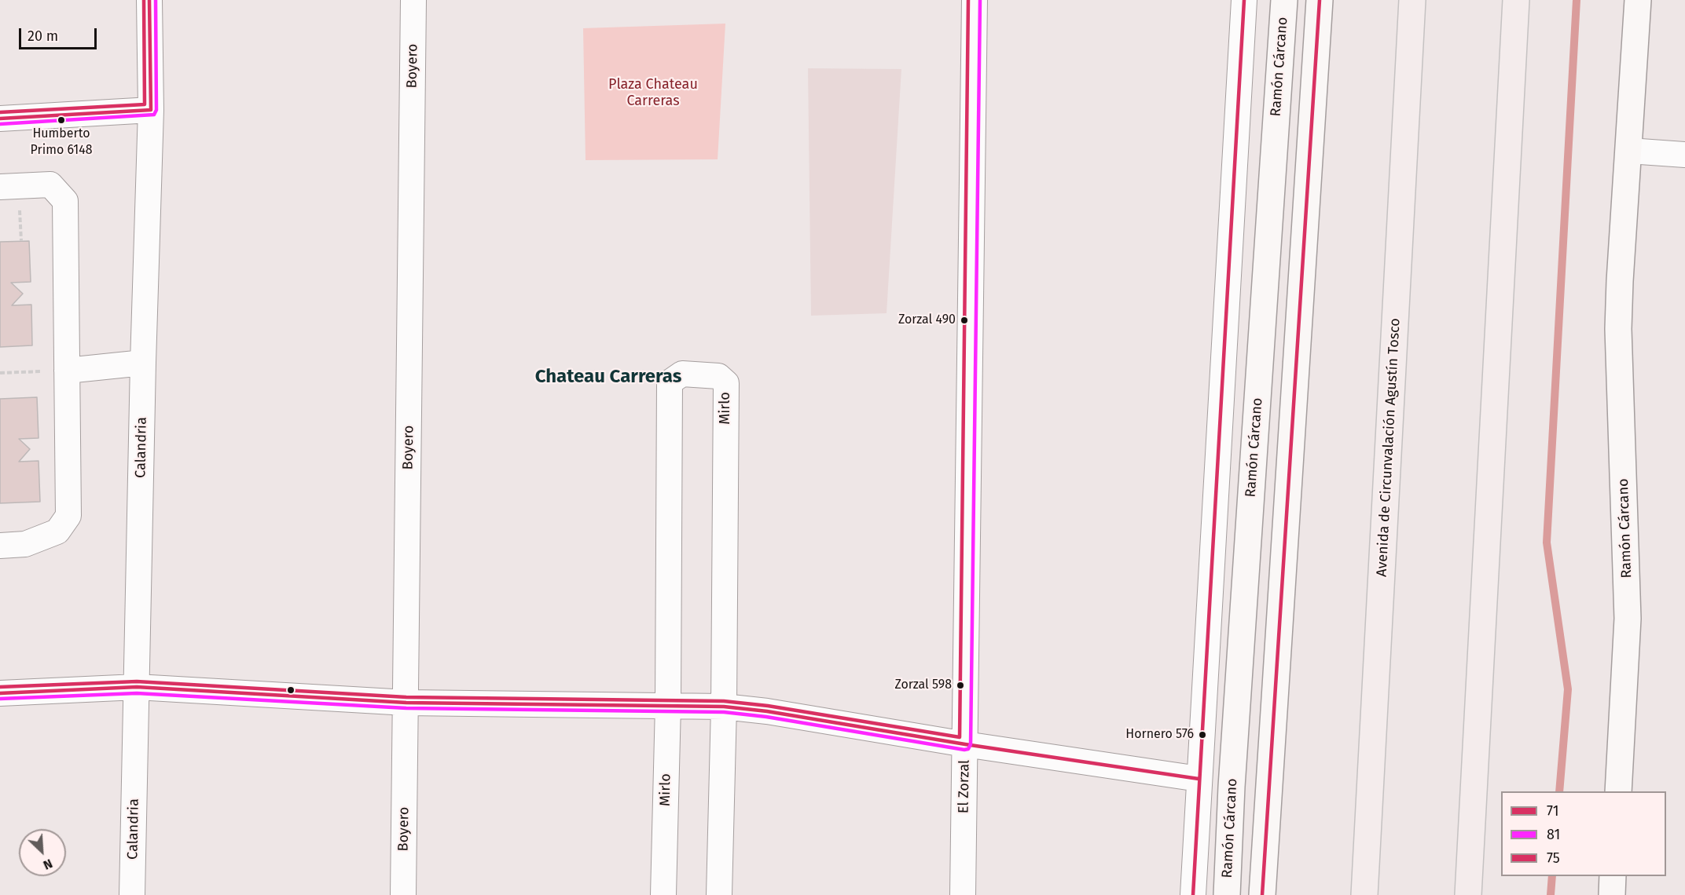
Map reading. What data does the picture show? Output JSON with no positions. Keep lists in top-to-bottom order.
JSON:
{
  "streets": {
    "highway": ["Avenida de Circunvalación Agustín Tosco"],
    "main road": ["Ramón Cárcano"],
    "street": [
      "Boyero",
      "Mirlo",
      "Calandria",
      "El Zorzal"
    ]
  },
  "districts": ["Chateau Carreras"],
  "parks": ["Plaza Chateau Carreras"],
  "places": [
    "Humberto Primo 6148",
    "Zorzal 490",
    "Zorzal 598",
    "Hornero 576"
  ],
  "lines": ["transit line 71", "transit line 81", "transit line 75"],
  "legend": ["71", "81", "75"],
  "scale_bar": "20 m",
  "north": "bottom right"
}
